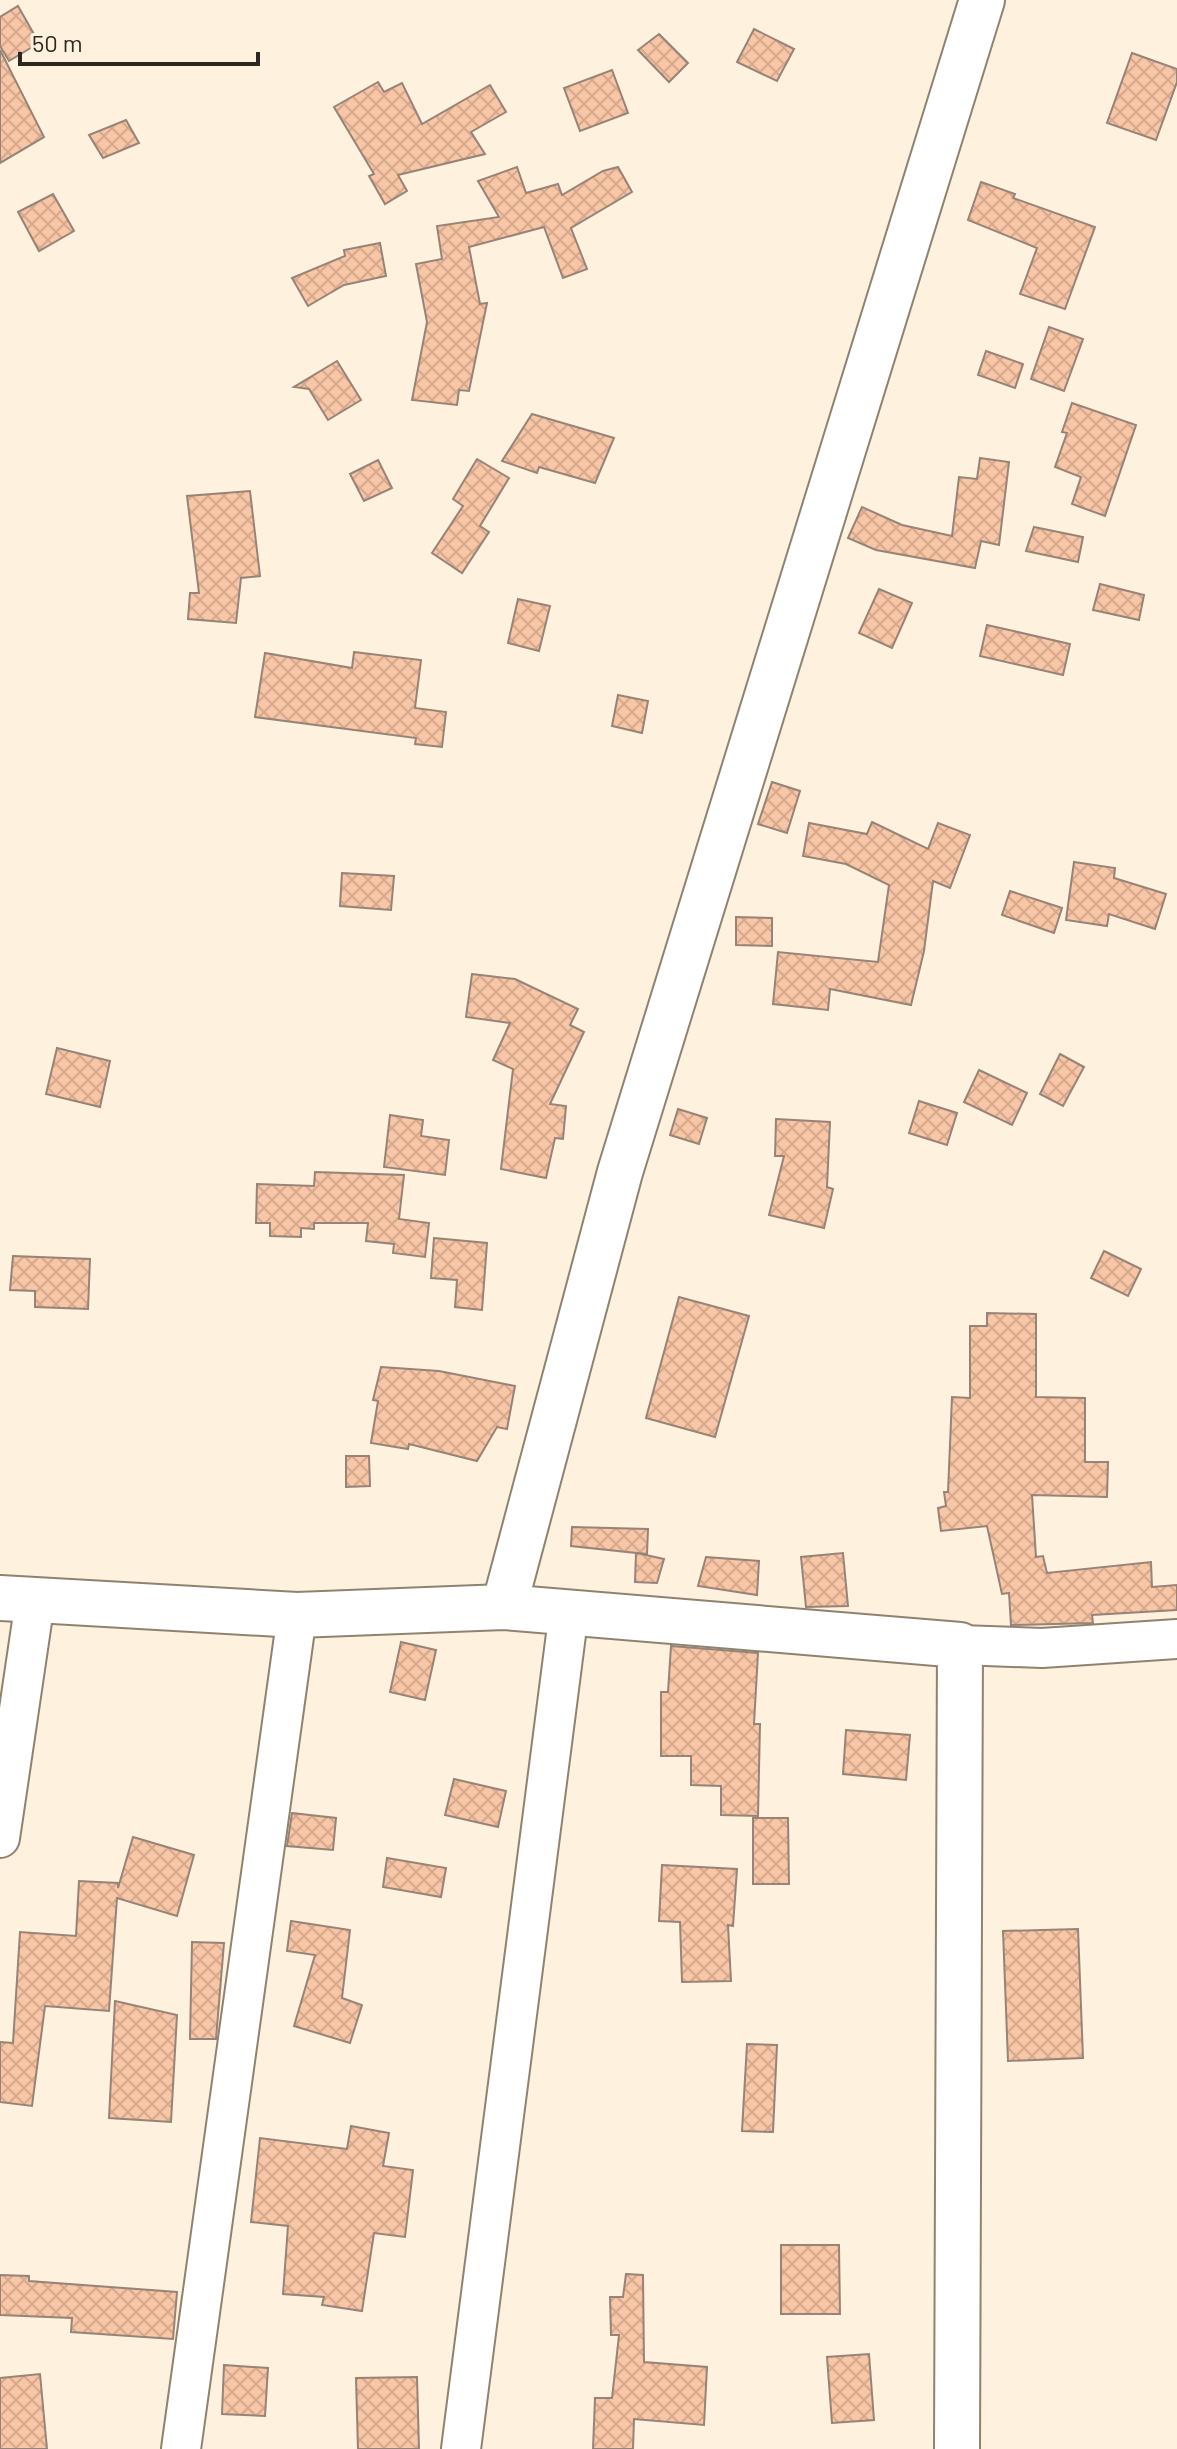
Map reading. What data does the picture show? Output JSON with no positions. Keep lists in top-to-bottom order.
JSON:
{
  "scale_bar": "50 m"
}
